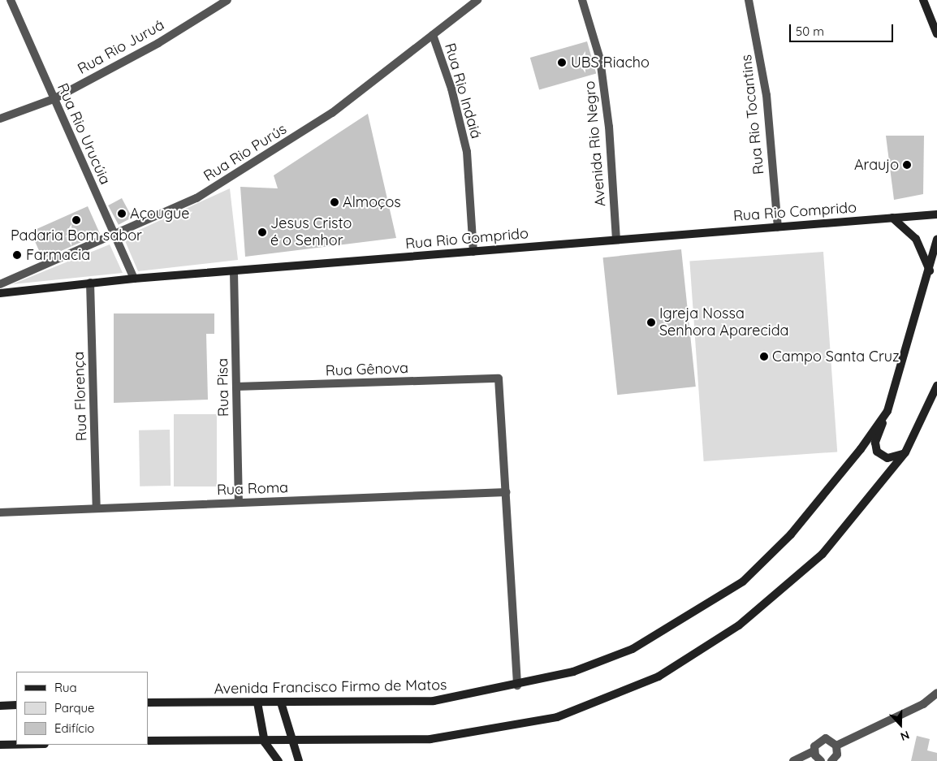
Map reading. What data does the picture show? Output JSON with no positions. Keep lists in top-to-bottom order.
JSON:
{
  "streets": {
    "street": [
      "Rua Rio Juruá",
      "Rua Rio Indaiá",
      "Rua Rio Tocantins",
      "Rua Rio Urucúia",
      "Avenida Rio Negro",
      "Rua Rio Purús",
      "Rua Rio Comprido",
      "Rua Gênova",
      "Rua Pisa",
      "Rua Florença",
      "Rua Roma",
      "Avenida Francisco Firmo de Matos"
    ]
  },
  "crossings": [
    ["Rua Rio Juruá", "Rua Rio Urucúia"],
    ["Rua Rio Indaiá", "Rua Rio Purús"],
    ["Rua Rio Indaiá", "Rua Rio Comprido"],
    ["Rua Rio Tocantins", "Rua Rio Comprido"],
    ["Rua Rio Urucúia", "Rua Rio Purús"],
    ["Rua Rio Urucúia", "Rua Rio Comprido"],
    ["Avenida Rio Negro", "Rua Rio Comprido"],
    ["Rua Rio Comprido", "Rua Pisa"],
    ["Rua Rio Comprido", "Rua Florença"],
    ["Rua Gênova", "Rua Pisa"],
    ["Rua Gênova", "Rua Roma"],
    ["Rua Pisa", "Rua Roma"],
    ["Rua Florença", "Rua Roma"]
  ],
  "places": [
    "UBS Riacho",
    "Araujo",
    "Almoços",
    "Açougue",
    "Padaria Bom sabor",
    "Jesus Cristo é o Senhor",
    "Farmacia",
    "Igreja Nossa Senhora Aparecida",
    "Campo Santa Cruz"
  ],
  "legend": ["Rua", "Parque", "Edifício"],
  "scale_bar": "50 m",
  "north": "bottom"
}
